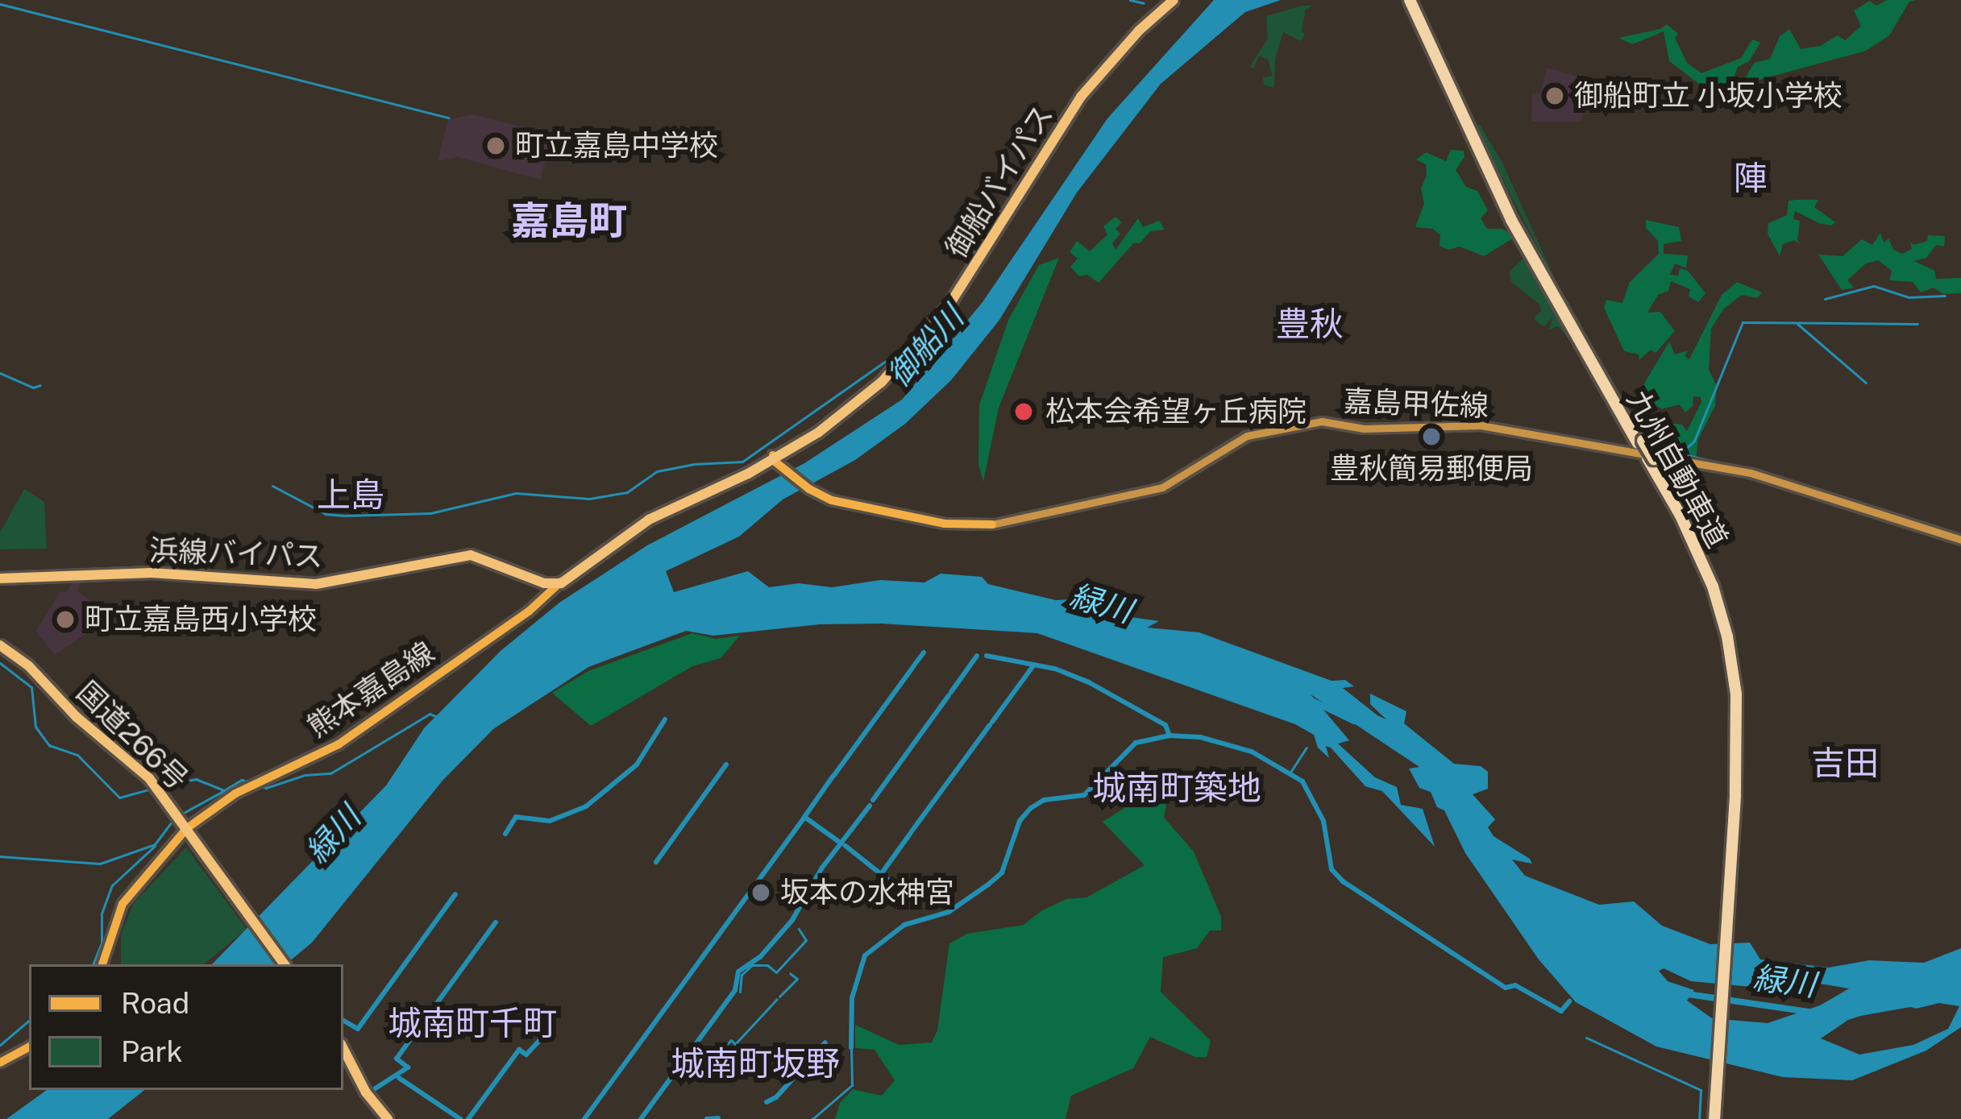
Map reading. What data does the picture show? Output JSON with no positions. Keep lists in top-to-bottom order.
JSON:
{
  "streets": {
    "highway": [
      "御船バイパス",
      "九州自動車道",
      "浜線バイパス",
      "国道266号"
    ],
    "main road": ["嘉島甲佐線", "熊本嘉島線"]
  },
  "crossings": [
    ["浜線バイパス", "熊本嘉島線"],
    ["熊本嘉島線", "国道266号"]
  ],
  "districts": [
    "陣",
    "嘉島町",
    "豊秋",
    "上島",
    "吉田",
    "城南町築地",
    "城南町千町",
    "城南町坂野"
  ],
  "water": ["御船川", "緑川"],
  "places": [
    "御船町立 小坂小学校",
    "町立嘉島中学校",
    "松本会希望ヶ丘病院",
    "豊秋簡易郵便局",
    "町立嘉島西小学校",
    "坂本の水神宮"
  ],
  "legend": ["Road", "Park"]
}
